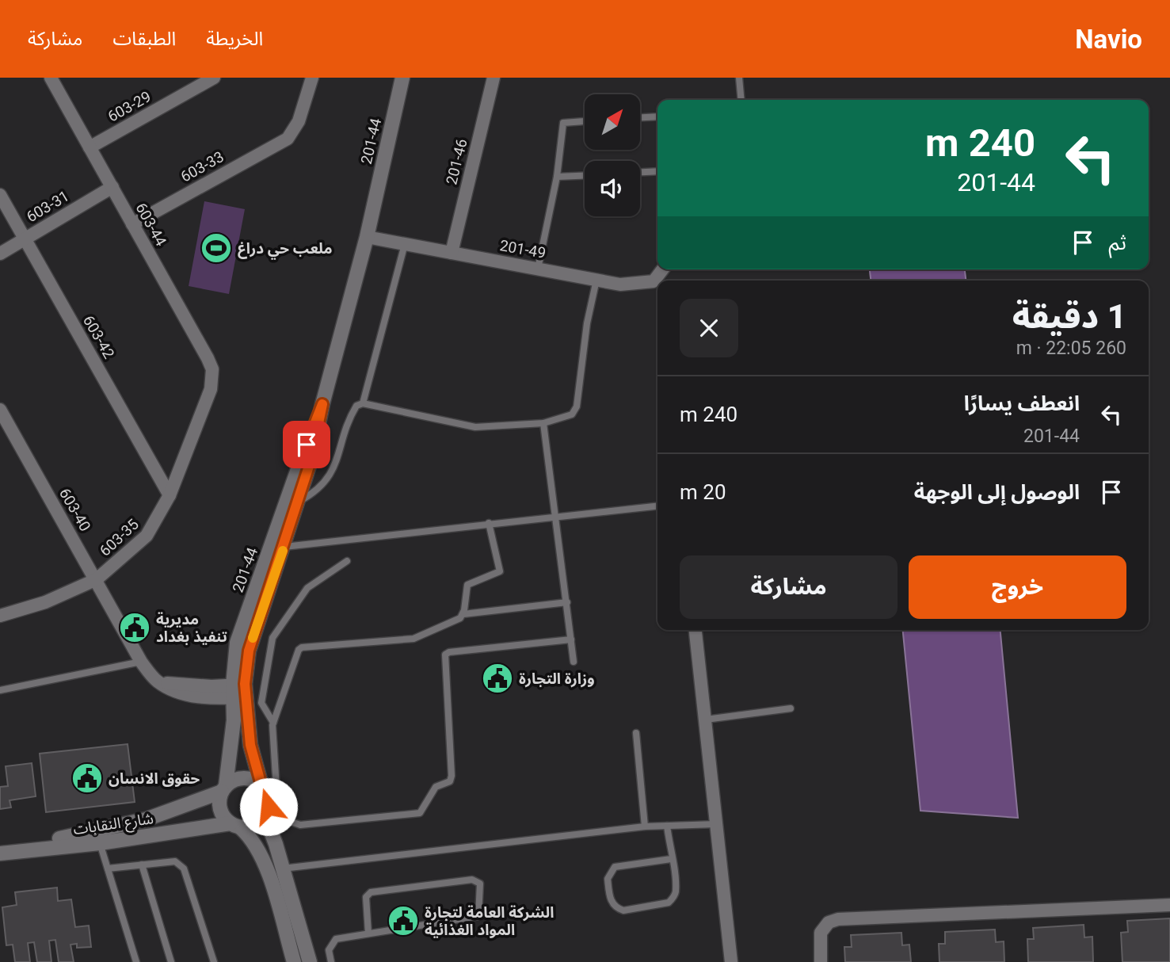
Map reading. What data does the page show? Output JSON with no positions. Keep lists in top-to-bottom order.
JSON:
{
  "streets": {
    "street": [
      "603-29",
      "201-44",
      "201-46",
      "603-33",
      "603-31",
      "603-44",
      "201-49",
      "603-42",
      "603-40",
      "603-35",
      "شارع النقابات"
    ]
  },
  "crossings": [
    ["603-29", "603-44"],
    ["201-44", "201-49"],
    ["201-44", "603-40"],
    ["201-44", "شارع النقابات"],
    ["201-46", "201-49"],
    ["603-33", "603-44"],
    ["603-31", "603-44"],
    ["603-31", "603-42"],
    ["603-44", "603-35"],
    ["603-42", "603-35"],
    ["603-40", "603-35"]
  ],
  "places": {
    "sports": ["ملعب حي دراغ"],
    "public building": [
      "مديرية تنفيذ بغداد",
      "وزارة التجارة",
      "حقوق الانسان",
      "الشركة العامة لتجارة المواد الغذائية"
    ]
  },
  "north": "top right",
  "page": {
    "header": "Navio",
    "nav": ["الخريطة", "الطبقات", "مشاركة"],
    "turn": ["240 m", "201-44"],
    "then": "ثم",
    "heading": ["1 دقيقة", "260 m · 22:05"],
    "list": [
      {
        "name": "انعطف يسارًا",
        "note": "201-44",
        "value": "240 m"
      },
      {
        "name": "الوصول إلى الوجهة",
        "value": "20 m"
      }
    ],
    "buttons": ["خروج", "مشاركة"]
  }
}
